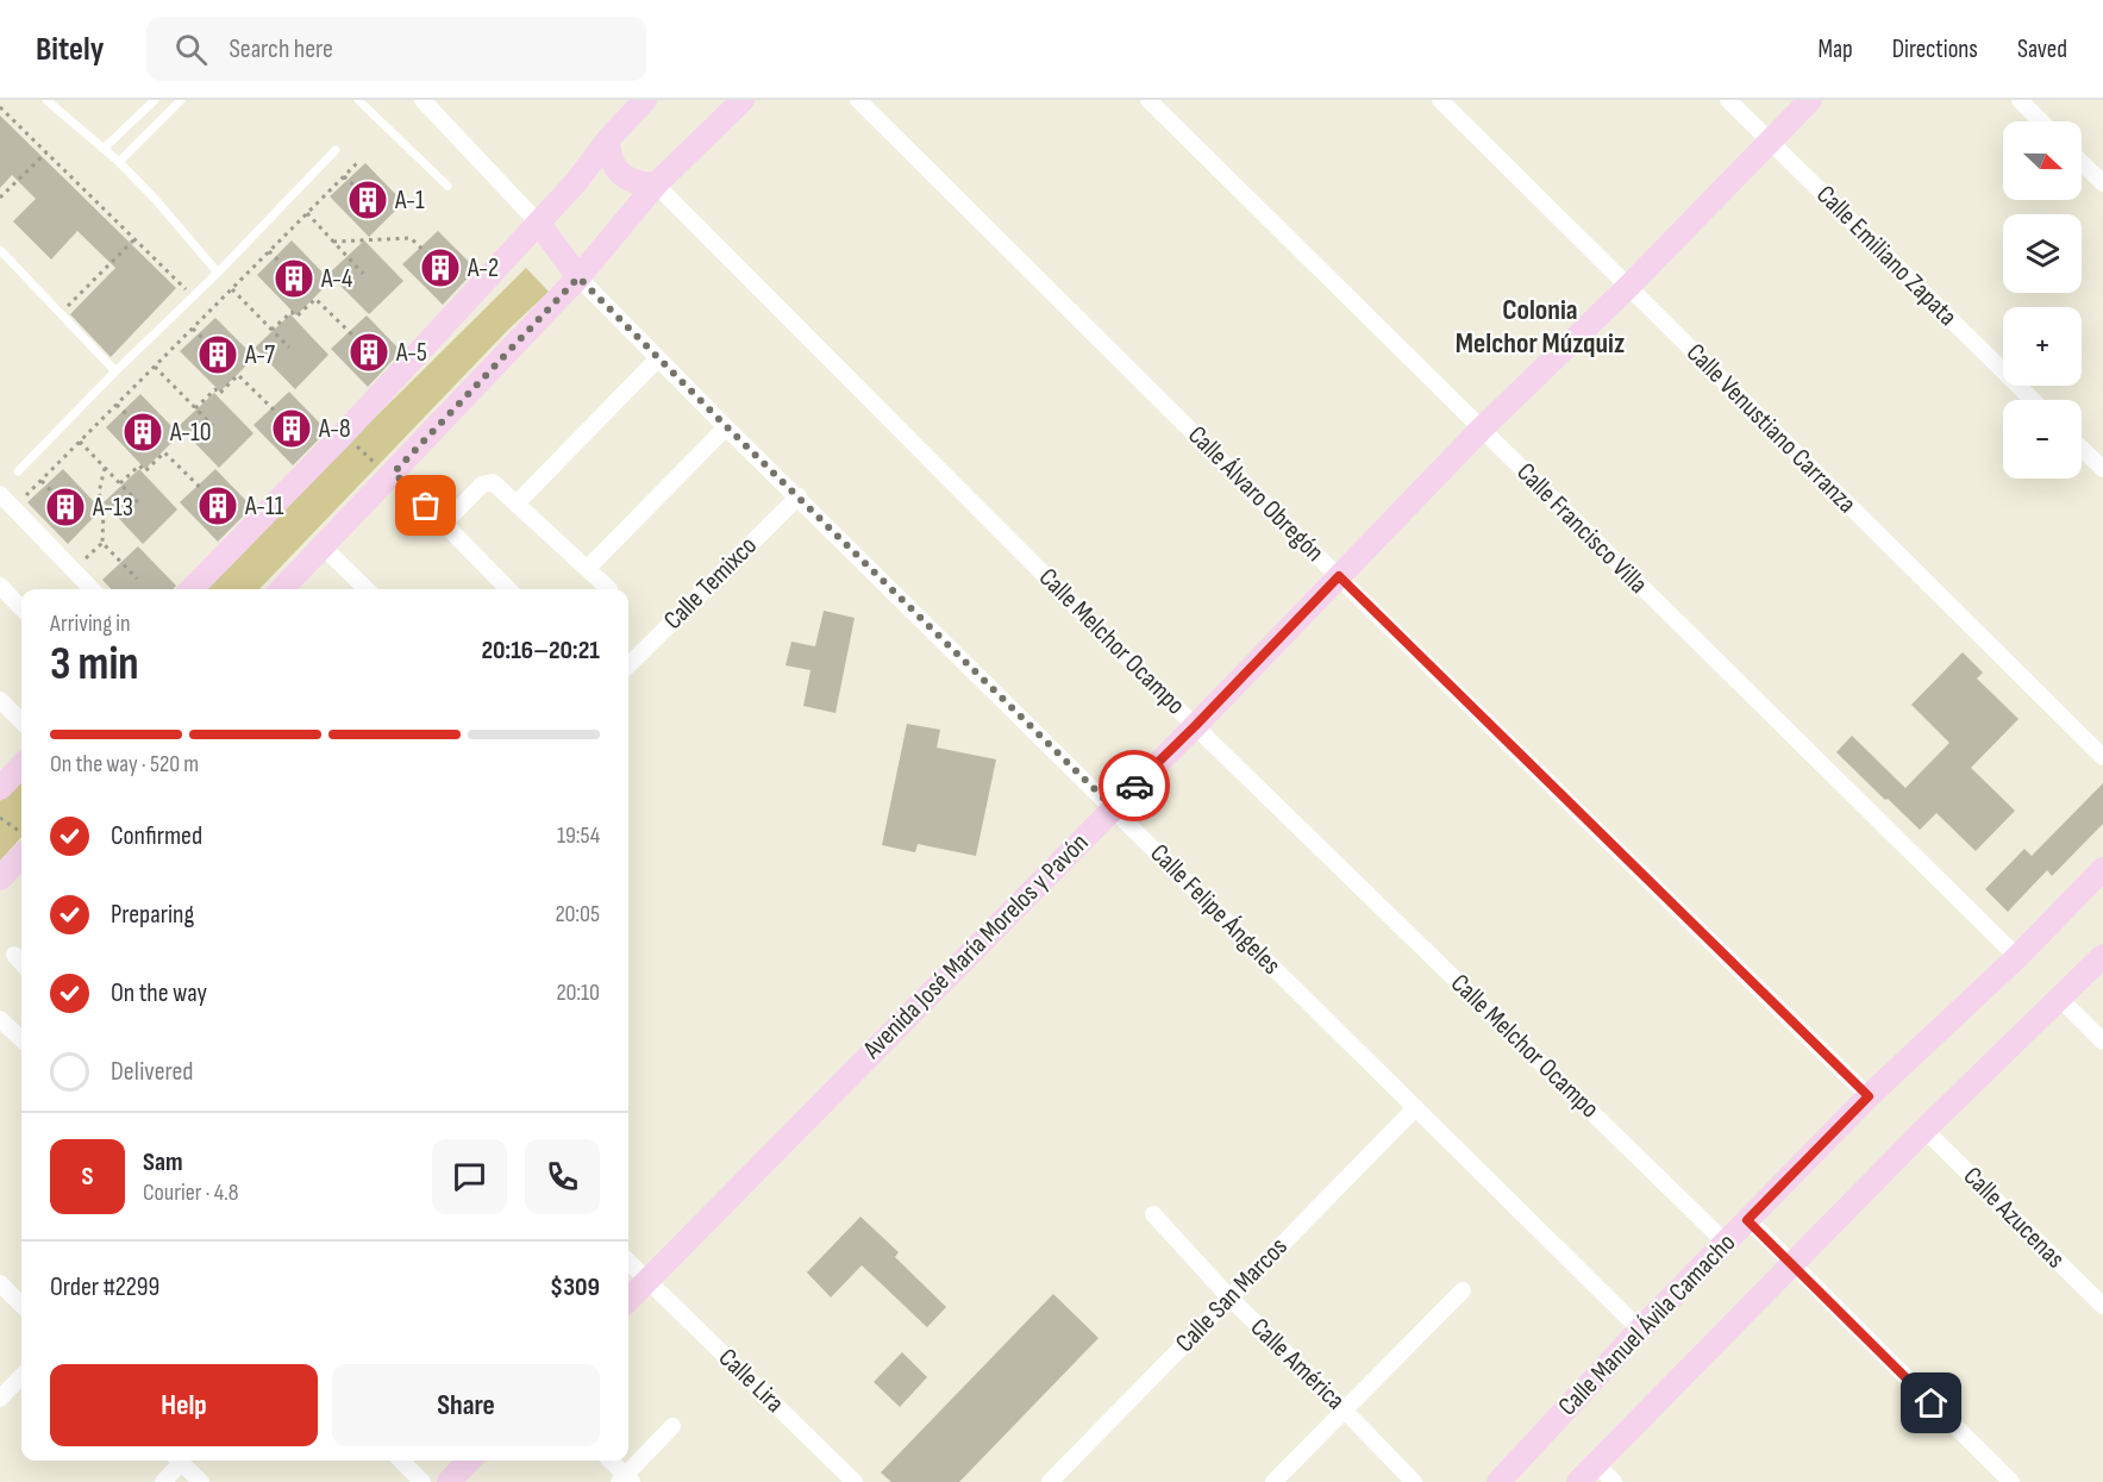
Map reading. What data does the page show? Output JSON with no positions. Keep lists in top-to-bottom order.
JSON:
{
  "streets": {
    "street": [
      "Calle Emiliano Zapata",
      "Calle Venustiano Carranza",
      "Calle Álvaro Obregón",
      "Calle Francisco Villa",
      "Calle Temixco",
      "Calle Melchor Ocampo",
      "Calle Felipe Ángeles",
      "Avenida José María Morelos y Pavón",
      "Calle Azucenas",
      "Calle San Marcos",
      "Calle Manuel Ávila Camacho",
      "Calle América",
      "Calle Lira"
    ]
  },
  "crossings": [
    ["Calle Emiliano Zapata", "Avenida José María Morelos y Pavón"],
    ["Calle Venustiano Carranza", "Avenida José María Morelos y Pavón"],
    ["Calle Álvaro Obregón", "Avenida José María Morelos y Pavón"],
    ["Calle Álvaro Obregón", "Calle Manuel Ávila Camacho"],
    ["Calle Francisco Villa", "Avenida José María Morelos y Pavón"],
    ["Calle Francisco Villa", "Calle Manuel Ávila Camacho"],
    ["Calle Temixco", "Calle Felipe Ángeles"],
    ["Calle Melchor Ocampo", "Avenida José María Morelos y Pavón"],
    ["Calle Melchor Ocampo", "Calle Manuel Ávila Camacho"],
    ["Calle Felipe Ángeles", "Avenida José María Morelos y Pavón"],
    ["Calle Felipe Ángeles", "Calle San Marcos"],
    ["Calle Felipe Ángeles", "Calle Manuel Ávila Camacho"],
    ["Avenida José María Morelos y Pavón", "Calle Lira"],
    ["Calle San Marcos", "Calle América"]
  ],
  "districts": ["Colonia Melchor Múzquiz"],
  "places": {
    "building": [
      "A-1",
      "A-2",
      "A-4",
      "A-5",
      "A-7",
      "A-8",
      "A-10",
      "A-11",
      "A-13"
    ]
  },
  "north": "right",
  "page": {
    "header": "Bitely",
    "search": "Search here",
    "nav": ["Map", "Directions", "Saved"],
    "map_buttons": ["+", "−"],
    "heading": ["3 min", "Arriving in", "20:16–20:21"],
    "panel": [
      "Sam",
      "Courier · 4.8",
      "Order #2299",
      "$309"
    ],
    "bar": "On the way · 520 m",
    "list": [
      ["Confirmed", "19:54"],
      ["Preparing", "20:05"],
      ["On the way", "20:10"],
      "Delivered"
    ],
    "round": "S",
    "buttons": ["Help", "Share"]
  }
}
